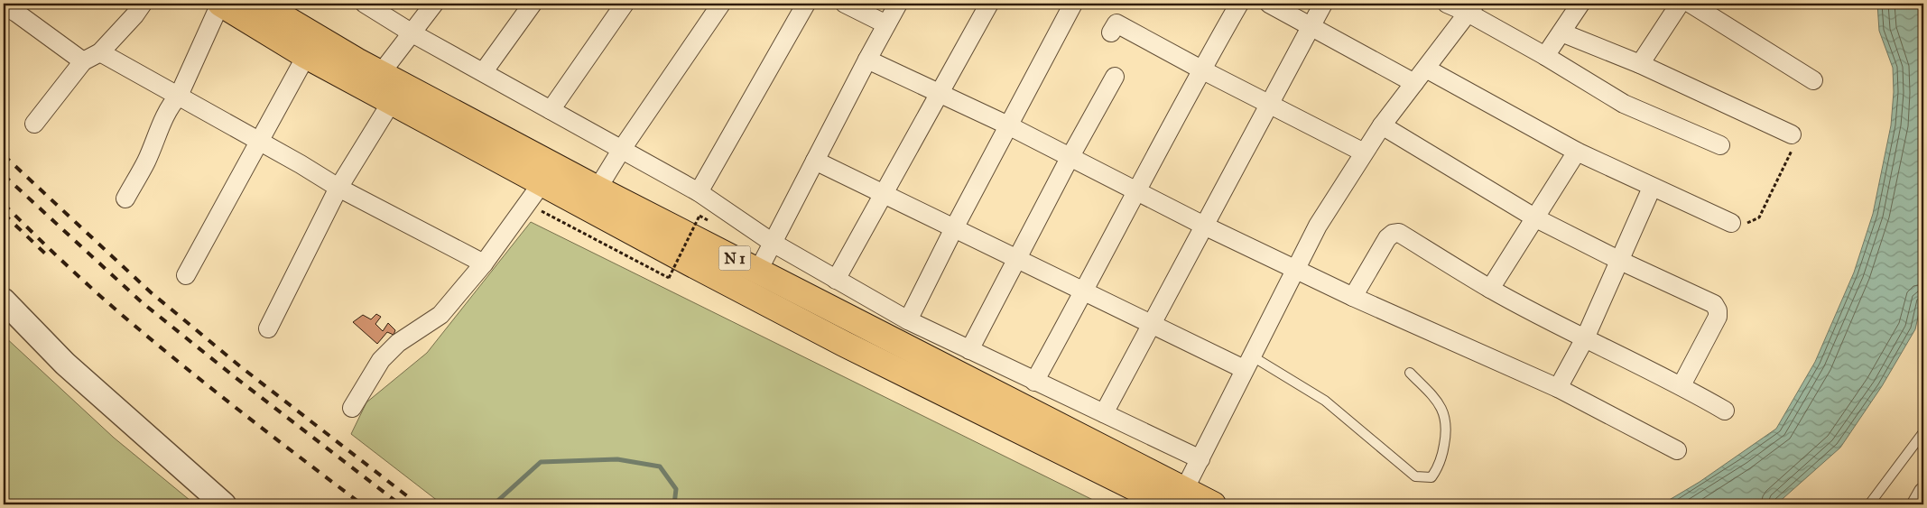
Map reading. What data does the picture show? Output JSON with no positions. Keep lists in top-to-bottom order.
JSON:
{
  "streets": {
    "highway": ["N 1"]
  }
}
